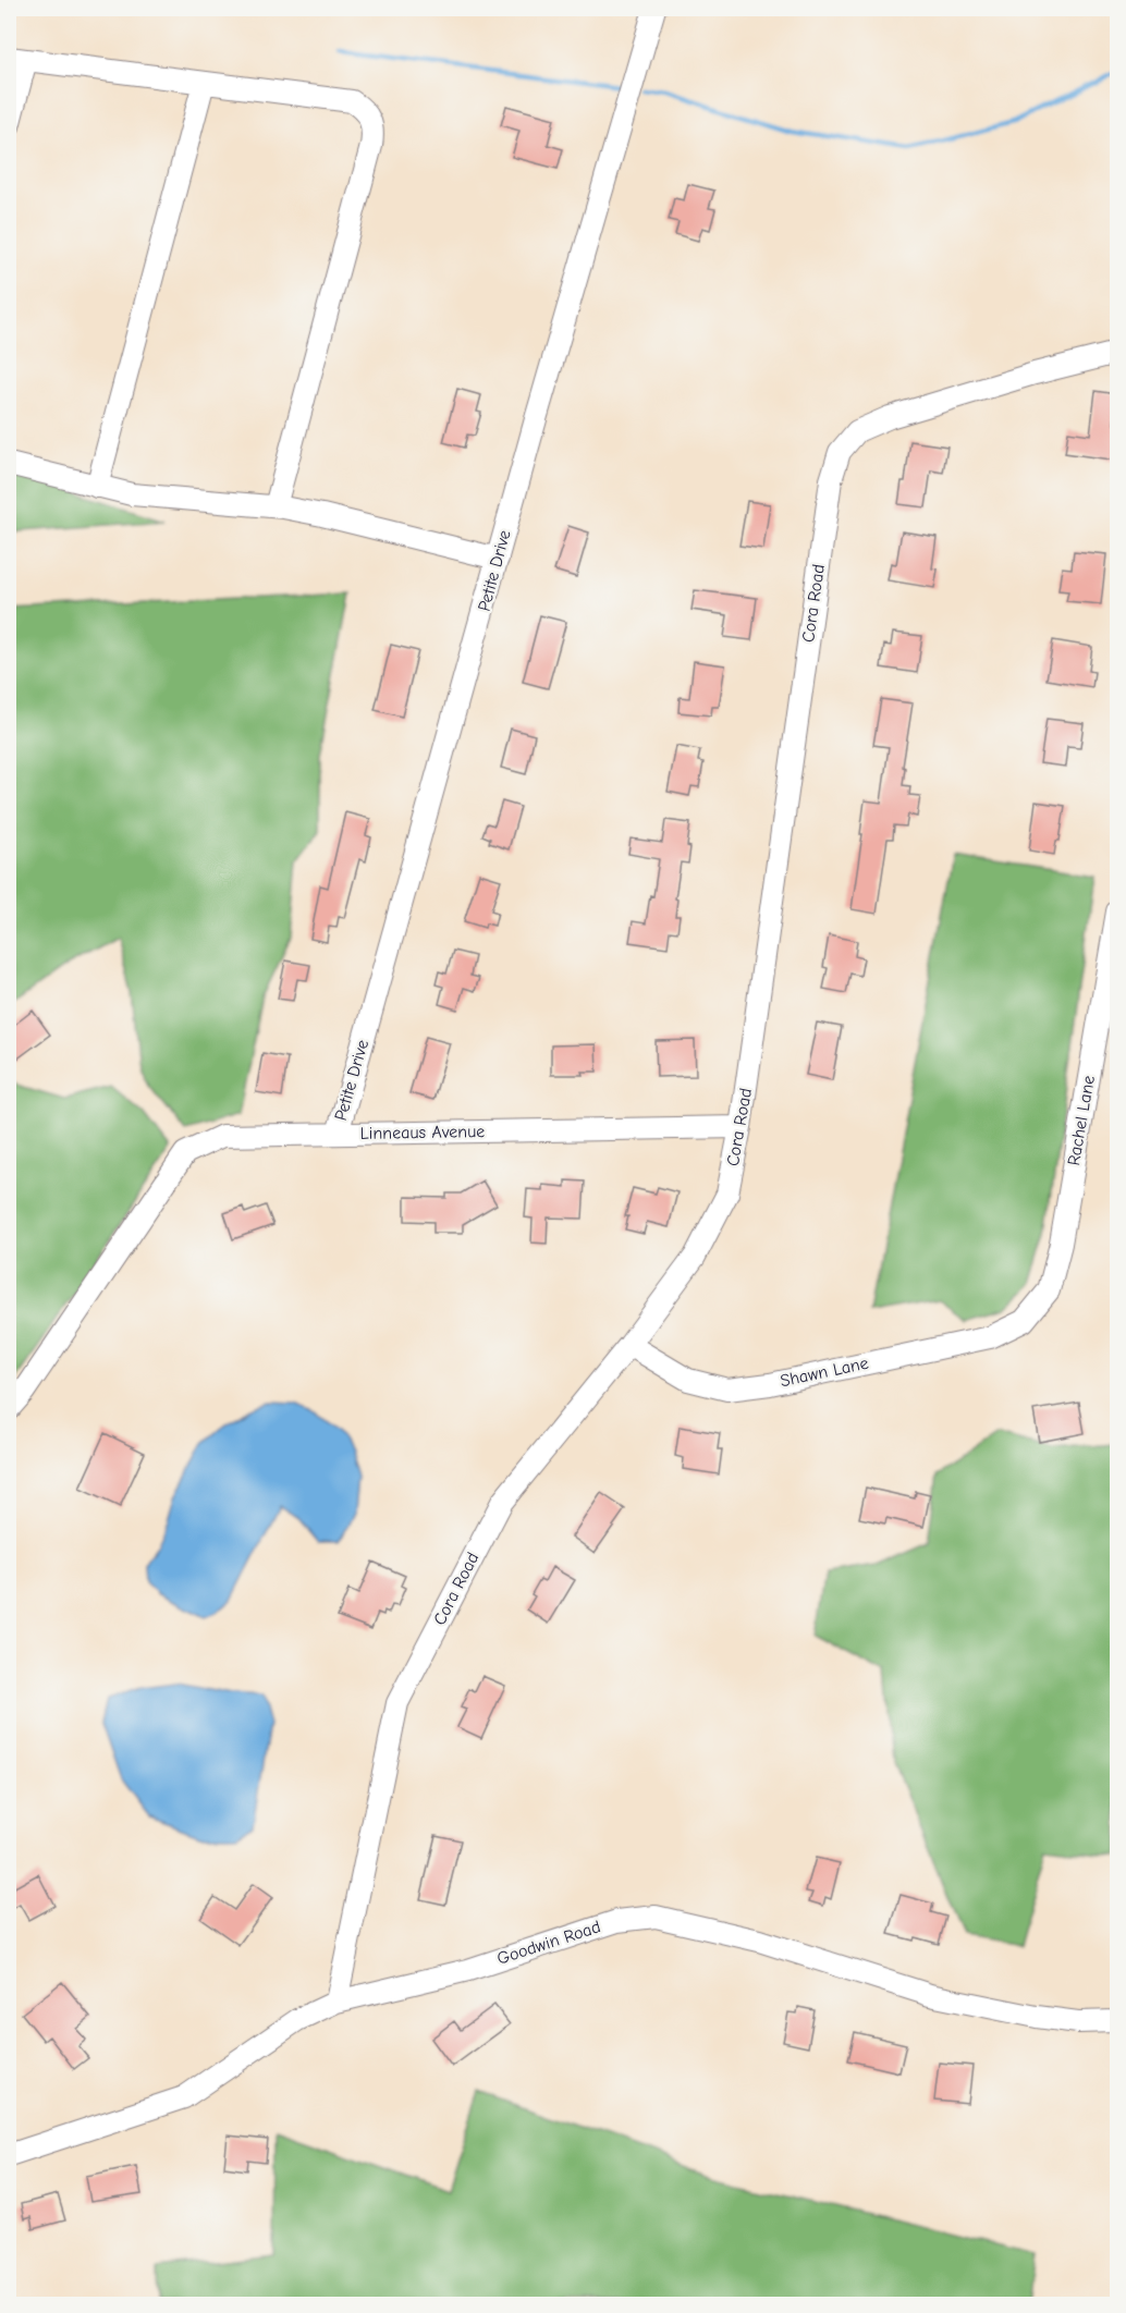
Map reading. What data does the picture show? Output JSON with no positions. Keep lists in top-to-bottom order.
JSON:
{
  "streets": {
    "street": [
      "Petite Drive",
      "Cora Road",
      "Rachel Lane",
      "Linneaus Avenue",
      "Shawn Lane",
      "Goodwin Road"
    ]
  },
  "crossings": [
    ["Petite Drive", "Linneaus Avenue"],
    ["Cora Road", "Linneaus Avenue"],
    ["Cora Road", "Shawn Lane"],
    ["Cora Road", "Goodwin Road"],
    ["Rachel Lane", "Shawn Lane"]
  ]
}
